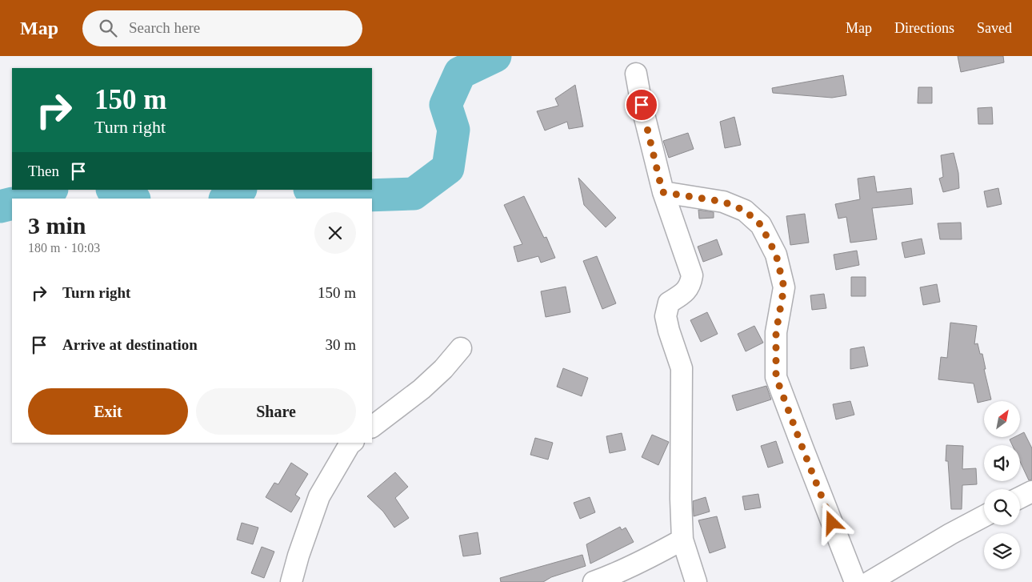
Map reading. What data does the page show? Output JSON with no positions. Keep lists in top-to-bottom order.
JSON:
{
  "north": "top right",
  "page": {
    "header": "Map",
    "search": "Search here",
    "nav": ["Map", "Directions", "Saved"],
    "turn": ["150 m", "Turn right"],
    "then": "Then",
    "heading": ["3 min", "180 m · 10:03"],
    "list": [
      {
        "name": "Turn right",
        "value": "150 m"
      },
      {
        "name": "Arrive at destination",
        "value": "30 m"
      }
    ],
    "buttons": ["Exit", "Share"]
  }
}
